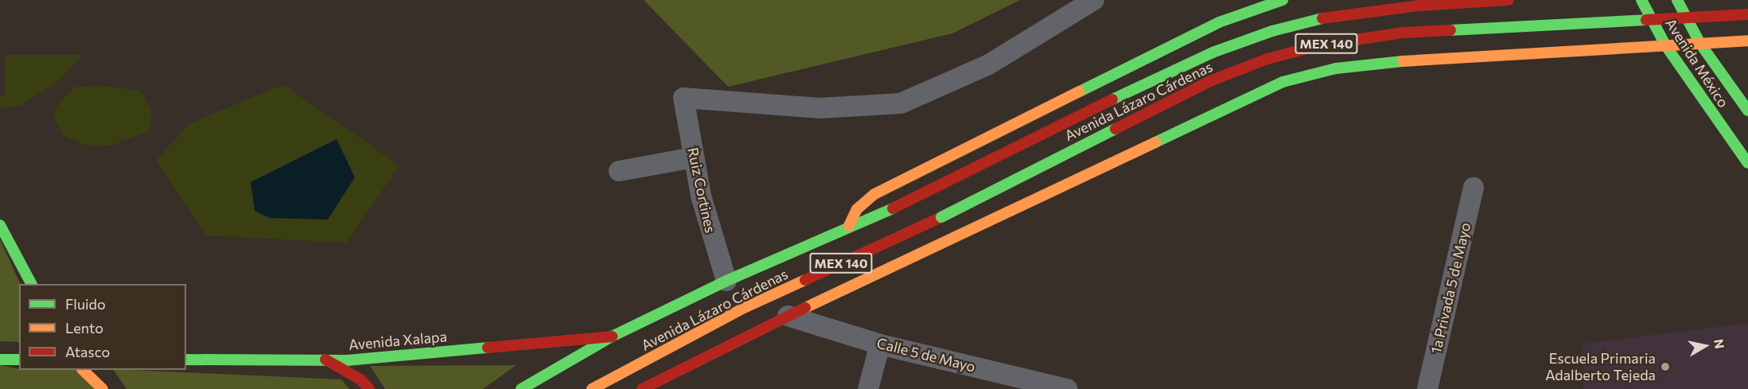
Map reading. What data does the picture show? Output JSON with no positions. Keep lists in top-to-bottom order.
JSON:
{
  "streets": {
    "main road": [
      "MEX 140",
      "Avenida México",
      "Avenida Lázaro Cárdenas",
      "Avenida Xalapa"
    ],
    "street": ["Ruiz Cortines", "1a Privada 5 de Mayo", "Calle 5 de Mayo"]
  },
  "crossings": [
    ["Avenida Lázaro Cárdenas", "Ruiz Cortines"],
    ["Avenida Lázaro Cárdenas", "Avenida Xalapa"]
  ],
  "places": ["Escuela Primaria Adalberto Tejeda"],
  "legend": ["Fluido", "Lento", "Atasco"],
  "north": "right"
}
